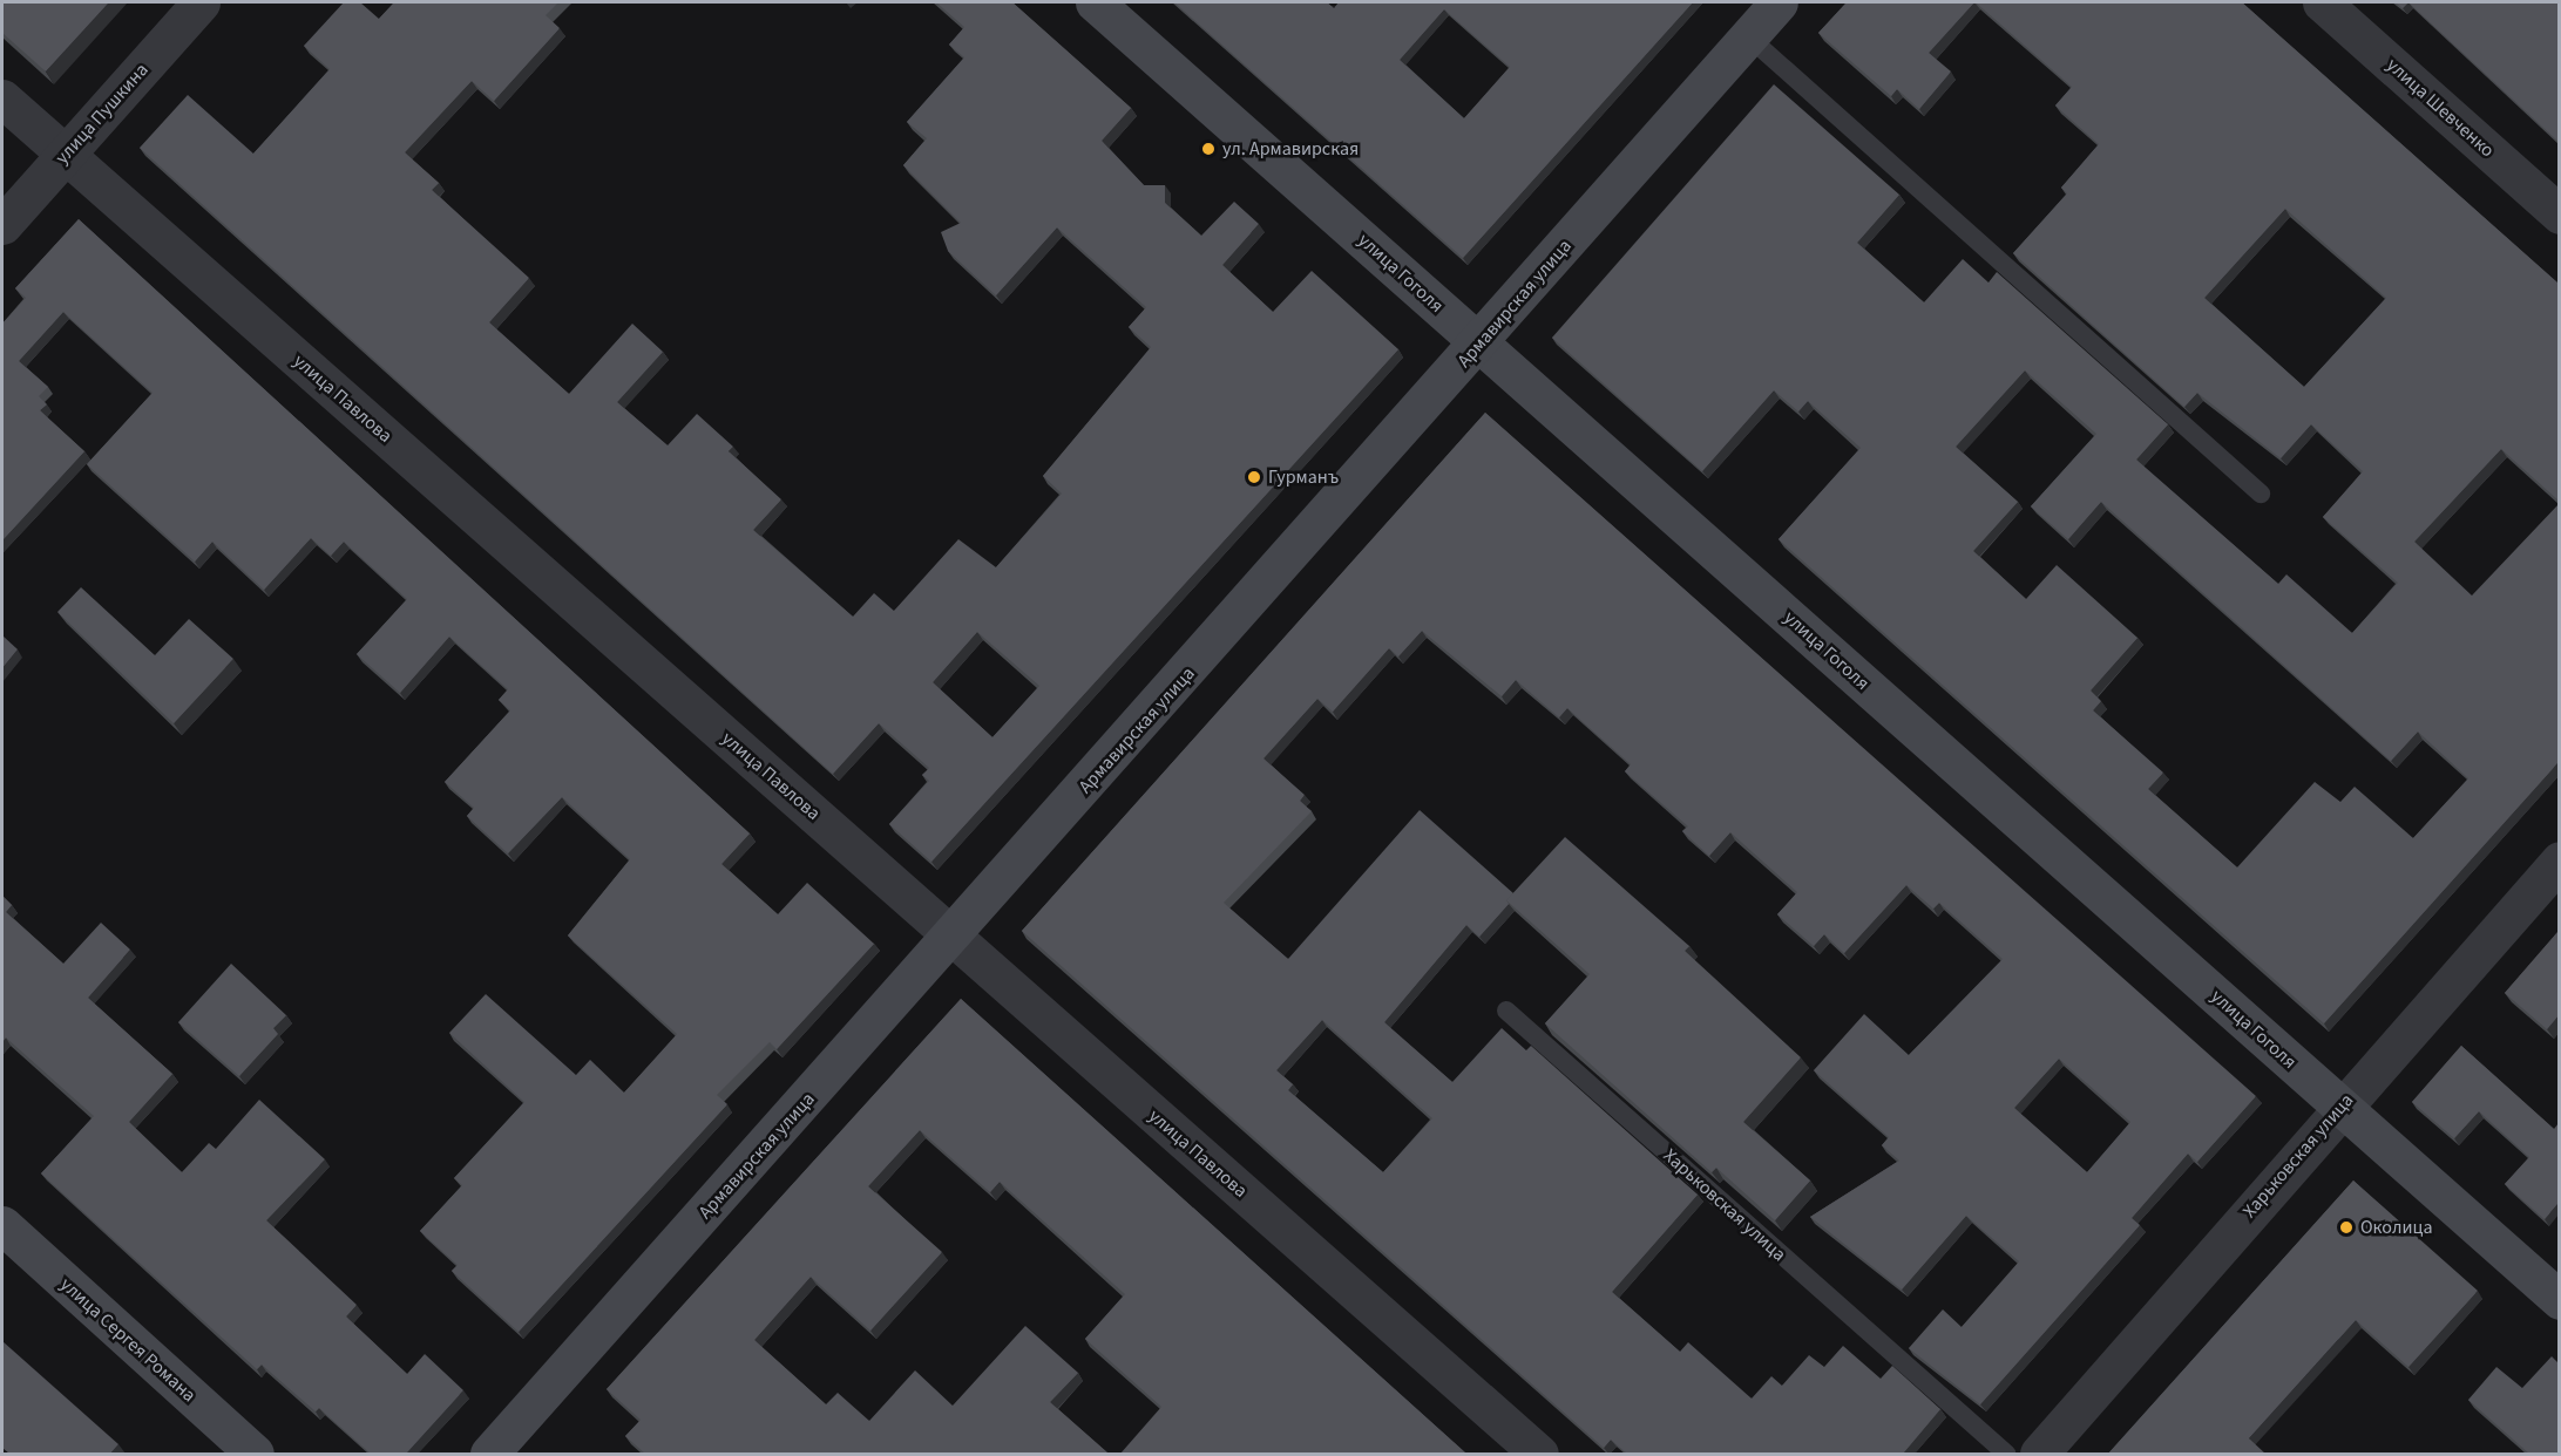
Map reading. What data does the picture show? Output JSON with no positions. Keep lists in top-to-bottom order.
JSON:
{
  "streets": {
    "street": [
      "улица Шевченко",
      "улица Пушкина",
      "улица Гоголя",
      "Армавирская улица",
      "улица Павлова",
      "Харьковская улица",
      "улица Сергея Романа"
    ]
  },
  "crossings": [
    ["улица Пушкина", "улица Павлова"],
    ["улица Гоголя", "Армавирская улица"],
    ["улица Гоголя", "Харьковская улица"],
    ["Армавирская улица", "улица Павлова"]
  ],
  "places": ["ул. Армавирская", "Гурманъ", "Околица"]
}
